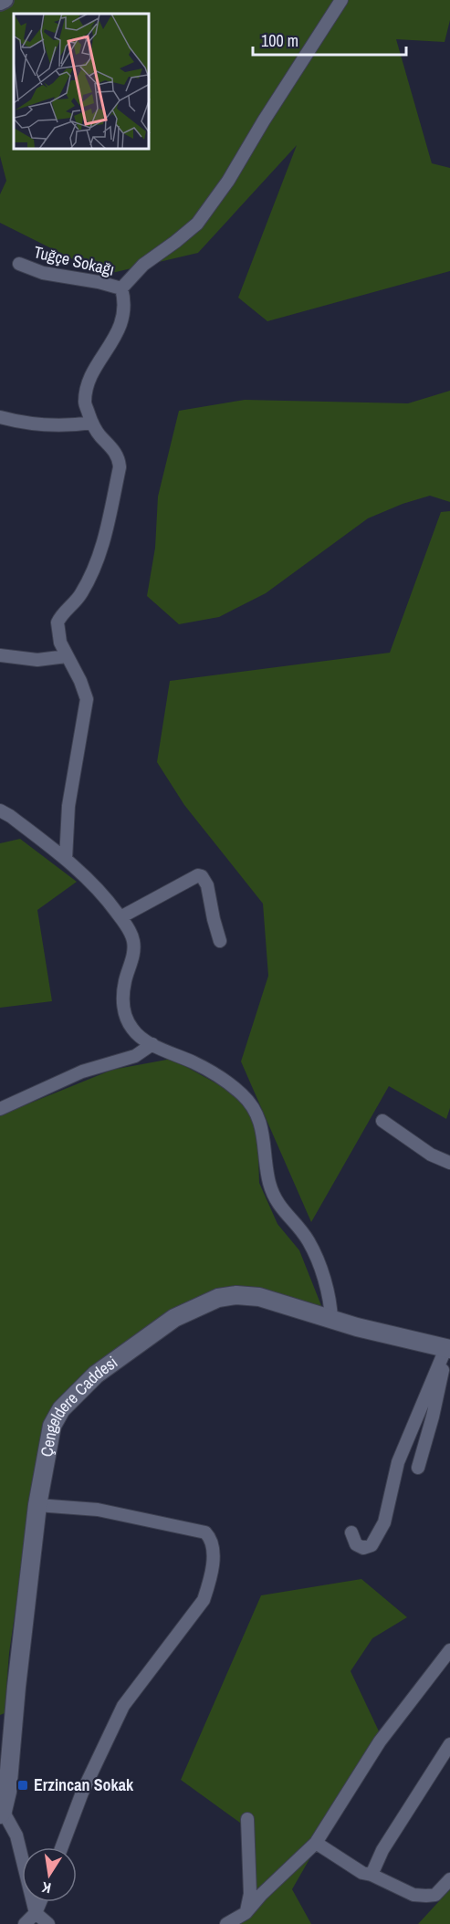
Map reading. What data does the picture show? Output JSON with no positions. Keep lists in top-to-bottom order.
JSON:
{
  "streets": {
    "main road": ["Çengeldere Caddesi"],
    "street": ["Tuğçe Sokağı"]
  },
  "places": {
    "transit": ["Erzincan Sokak"]
  },
  "scale_bar": "100 m",
  "north": "bottom"
}
